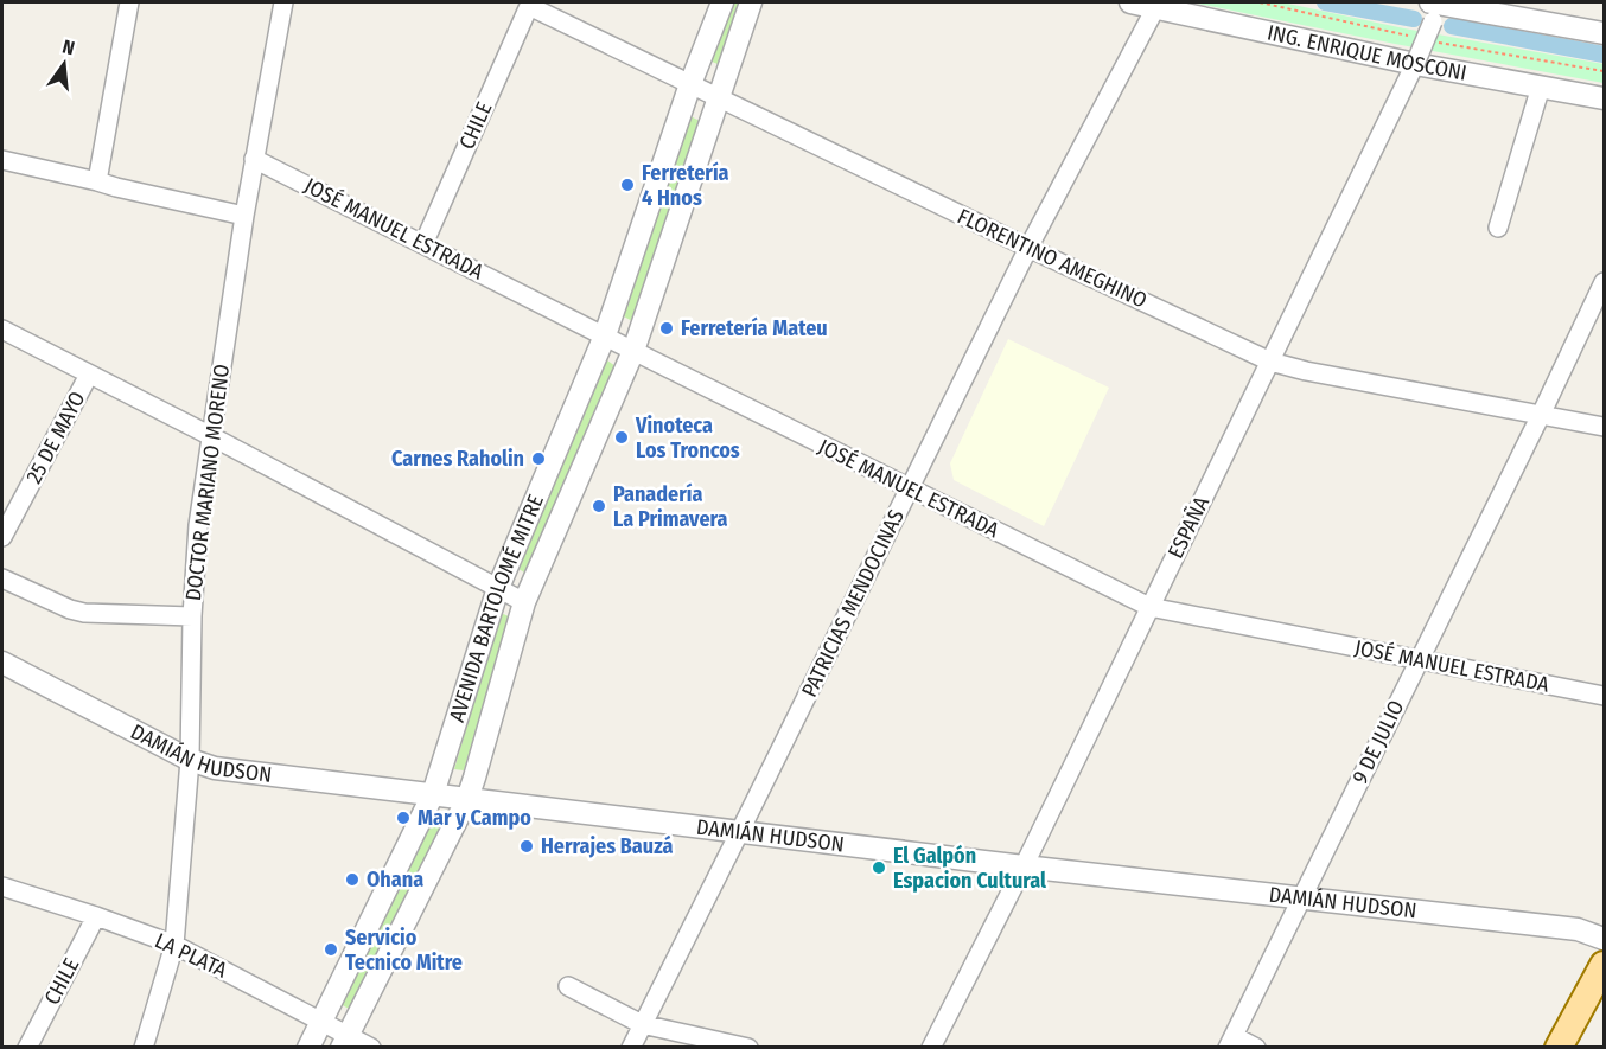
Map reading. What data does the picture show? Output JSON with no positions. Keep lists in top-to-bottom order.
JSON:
{
  "streets": {
    "street": [
      "ING. ENRIQUE MOSCONI",
      "CHILE",
      "JOSÉ MANUEL ESTRADA",
      "FLORENTINO AMEGHINO",
      "25 DE MAYO",
      "DOCTOR MARIANO MORENO",
      "ESPAÑA",
      "PATRICIAS MENDOCINAS",
      "AVENIDA BARTOLOMÉ MITRE",
      "9 DE JULIO",
      "DAMIÁN HUDSON",
      "LA PLATA"
    ]
  },
  "crossings": [
    ["ING. ENRIQUE MOSCONI", "ESPAÑA"],
    ["ING. ENRIQUE MOSCONI", "PATRICIAS MENDOCINAS"],
    ["CHILE", "JOSÉ MANUEL ESTRADA"],
    ["CHILE", "FLORENTINO AMEGHINO"],
    ["CHILE", "LA PLATA"],
    ["JOSÉ MANUEL ESTRADA", "DOCTOR MARIANO MORENO"],
    ["JOSÉ MANUEL ESTRADA", "ESPAÑA"],
    ["JOSÉ MANUEL ESTRADA", "PATRICIAS MENDOCINAS"],
    ["JOSÉ MANUEL ESTRADA", "AVENIDA BARTOLOMÉ MITRE"],
    ["JOSÉ MANUEL ESTRADA", "9 DE JULIO"],
    ["FLORENTINO AMEGHINO", "ESPAÑA"],
    ["FLORENTINO AMEGHINO", "PATRICIAS MENDOCINAS"],
    ["FLORENTINO AMEGHINO", "AVENIDA BARTOLOMÉ MITRE"],
    ["FLORENTINO AMEGHINO", "9 DE JULIO"],
    ["DOCTOR MARIANO MORENO", "DAMIÁN HUDSON"],
    ["DOCTOR MARIANO MORENO", "LA PLATA"],
    ["ESPAÑA", "DAMIÁN HUDSON"],
    ["PATRICIAS MENDOCINAS", "DAMIÁN HUDSON"],
    ["AVENIDA BARTOLOMÉ MITRE", "DAMIÁN HUDSON"],
    ["AVENIDA BARTOLOMÉ MITRE", "LA PLATA"],
    ["9 DE JULIO", "DAMIÁN HUDSON"]
  ],
  "places": [
    "Ferretería 4 Hnos",
    "Ferretería Mateu",
    "Vinoteca Los Troncos",
    "Carnes Raholin",
    "Panadería La Primavera",
    "Mar y Campo",
    "Herrajes Bauzá",
    "El Galpón Espacion Cultural",
    "Ohana",
    "Servicio Tecnico Mitre"
  ],
  "north": "top"
}
